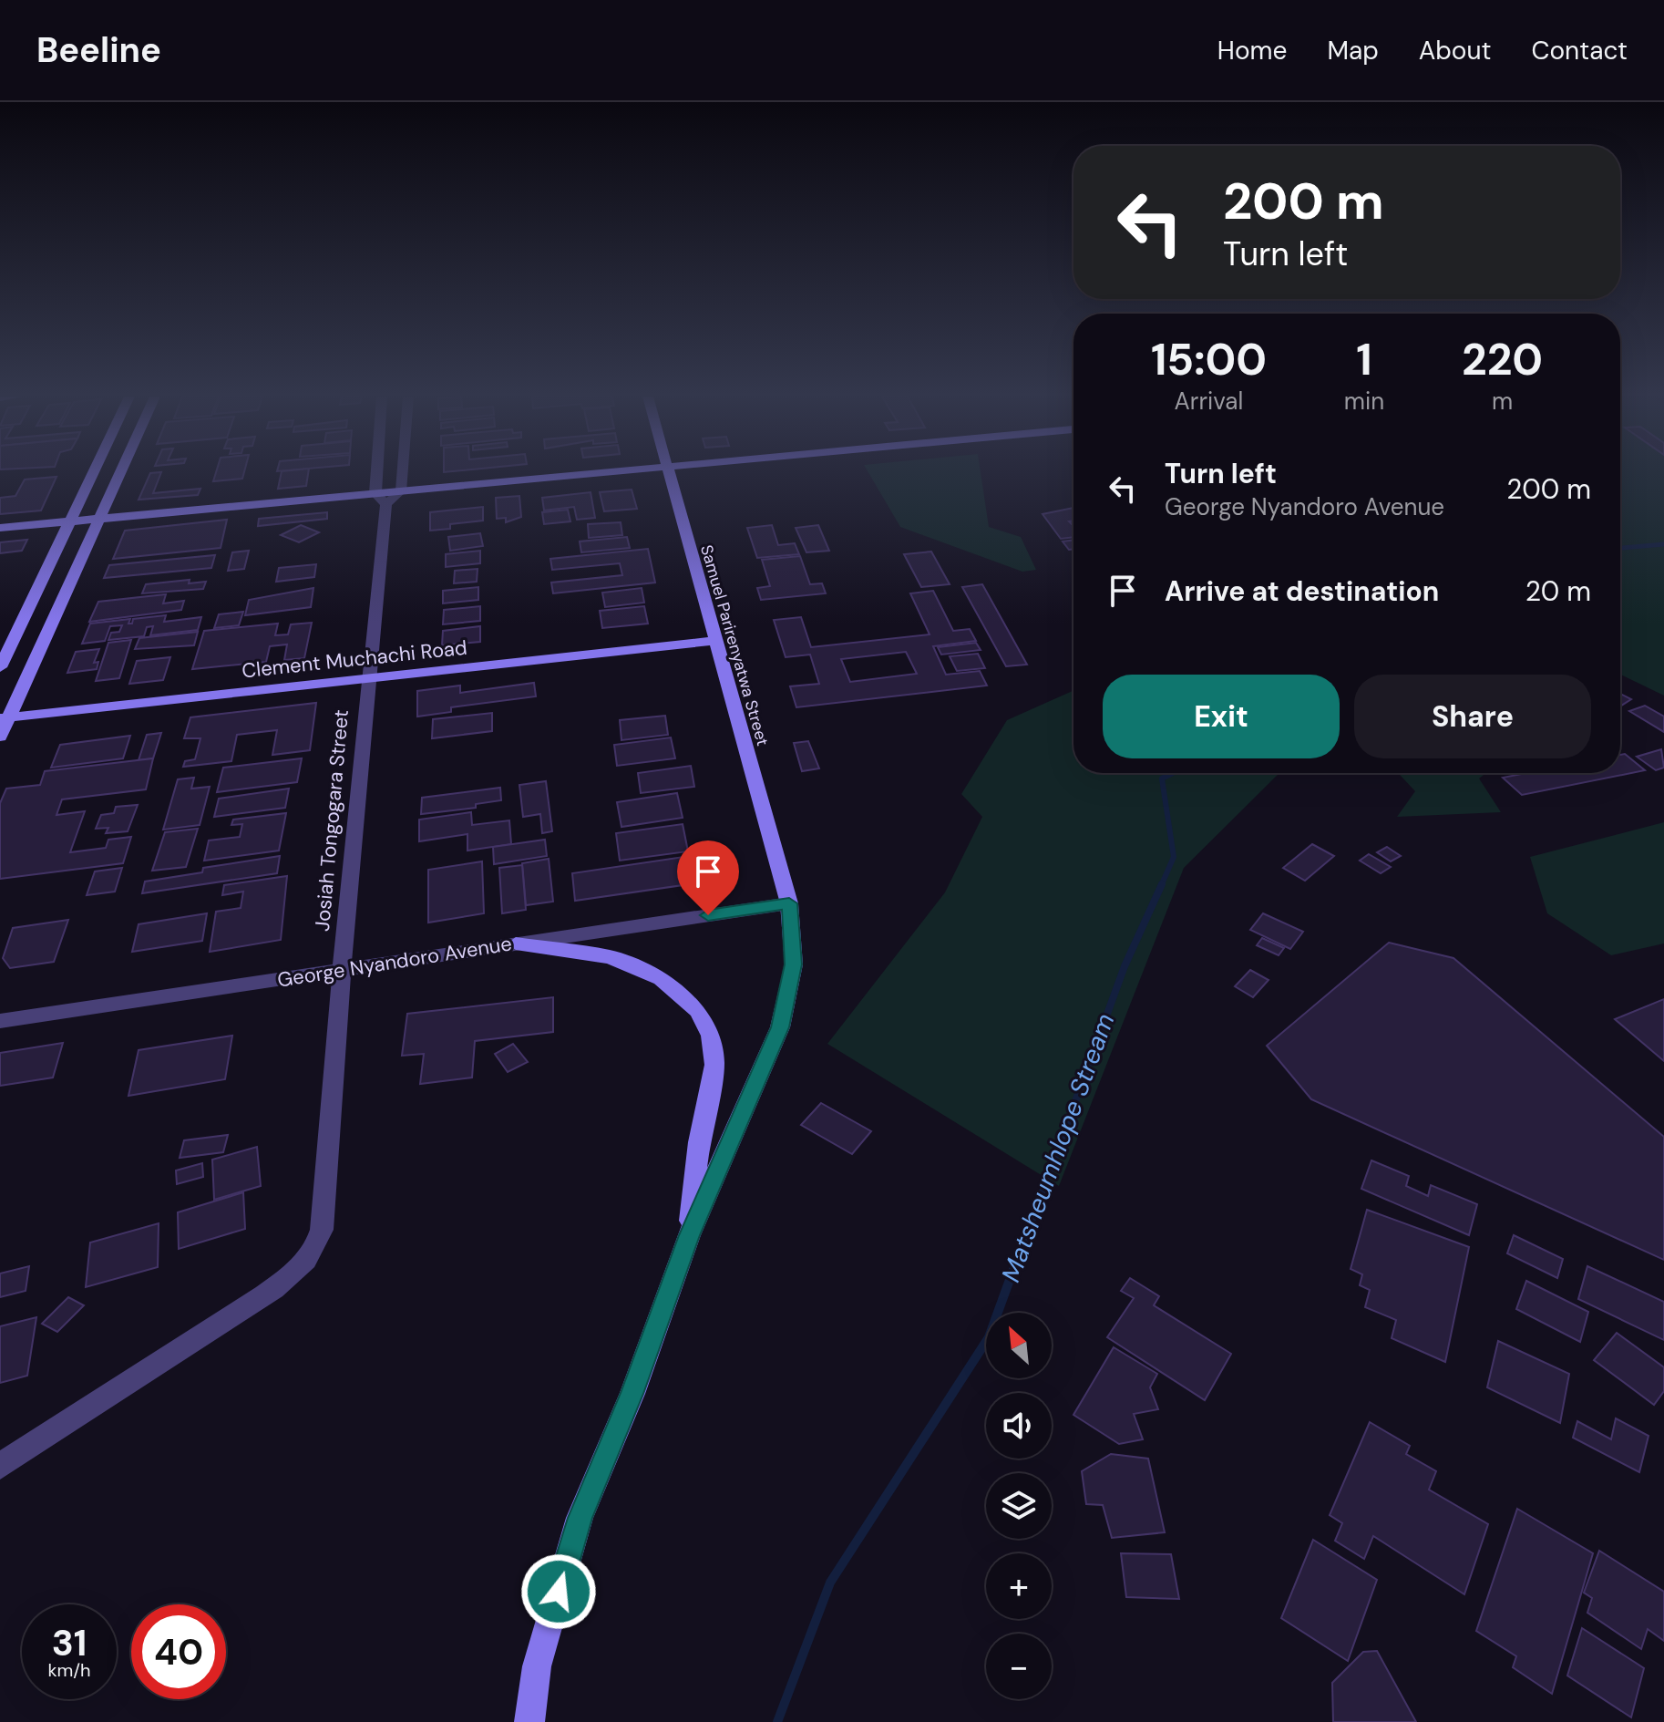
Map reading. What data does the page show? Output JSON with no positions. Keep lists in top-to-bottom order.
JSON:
{
  "streets": {
    "main road": ["Samuel Parirenyatwa Street", "Clement Muchachi Road"],
    "street": ["Josiah Tongogara Street", "George Nyandoro Avenue"]
  },
  "crossings": [
    ["Samuel Parirenyatwa Street", "Clement Muchachi Road"],
    ["Samuel Parirenyatwa Street", "George Nyandoro Avenue"],
    ["Clement Muchachi Road", "Josiah Tongogara Street"],
    ["Josiah Tongogara Street", "George Nyandoro Avenue"]
  ],
  "water": ["Matsheumhlope Stream"],
  "north": "top left",
  "page": {
    "header": "Beeline",
    "nav": [
      "Home",
      "Map",
      "About",
      "Contact"
    ],
    "turn": ["200 m", "Turn left"],
    "eta": [
      "15:00",
      "Arrival",
      "1",
      "min",
      "220",
      "m"
    ],
    "list": [
      {
        "name": "Turn left",
        "note": "George Nyandoro Avenue",
        "value": "200 m"
      },
      {
        "name": "Arrive at destination",
        "value": "20 m"
      }
    ],
    "buttons": ["Exit", "Share"],
    "map_buttons": ["+", "−"],
    "speed": "31 km/h",
    "limit": "40"
  }
}
